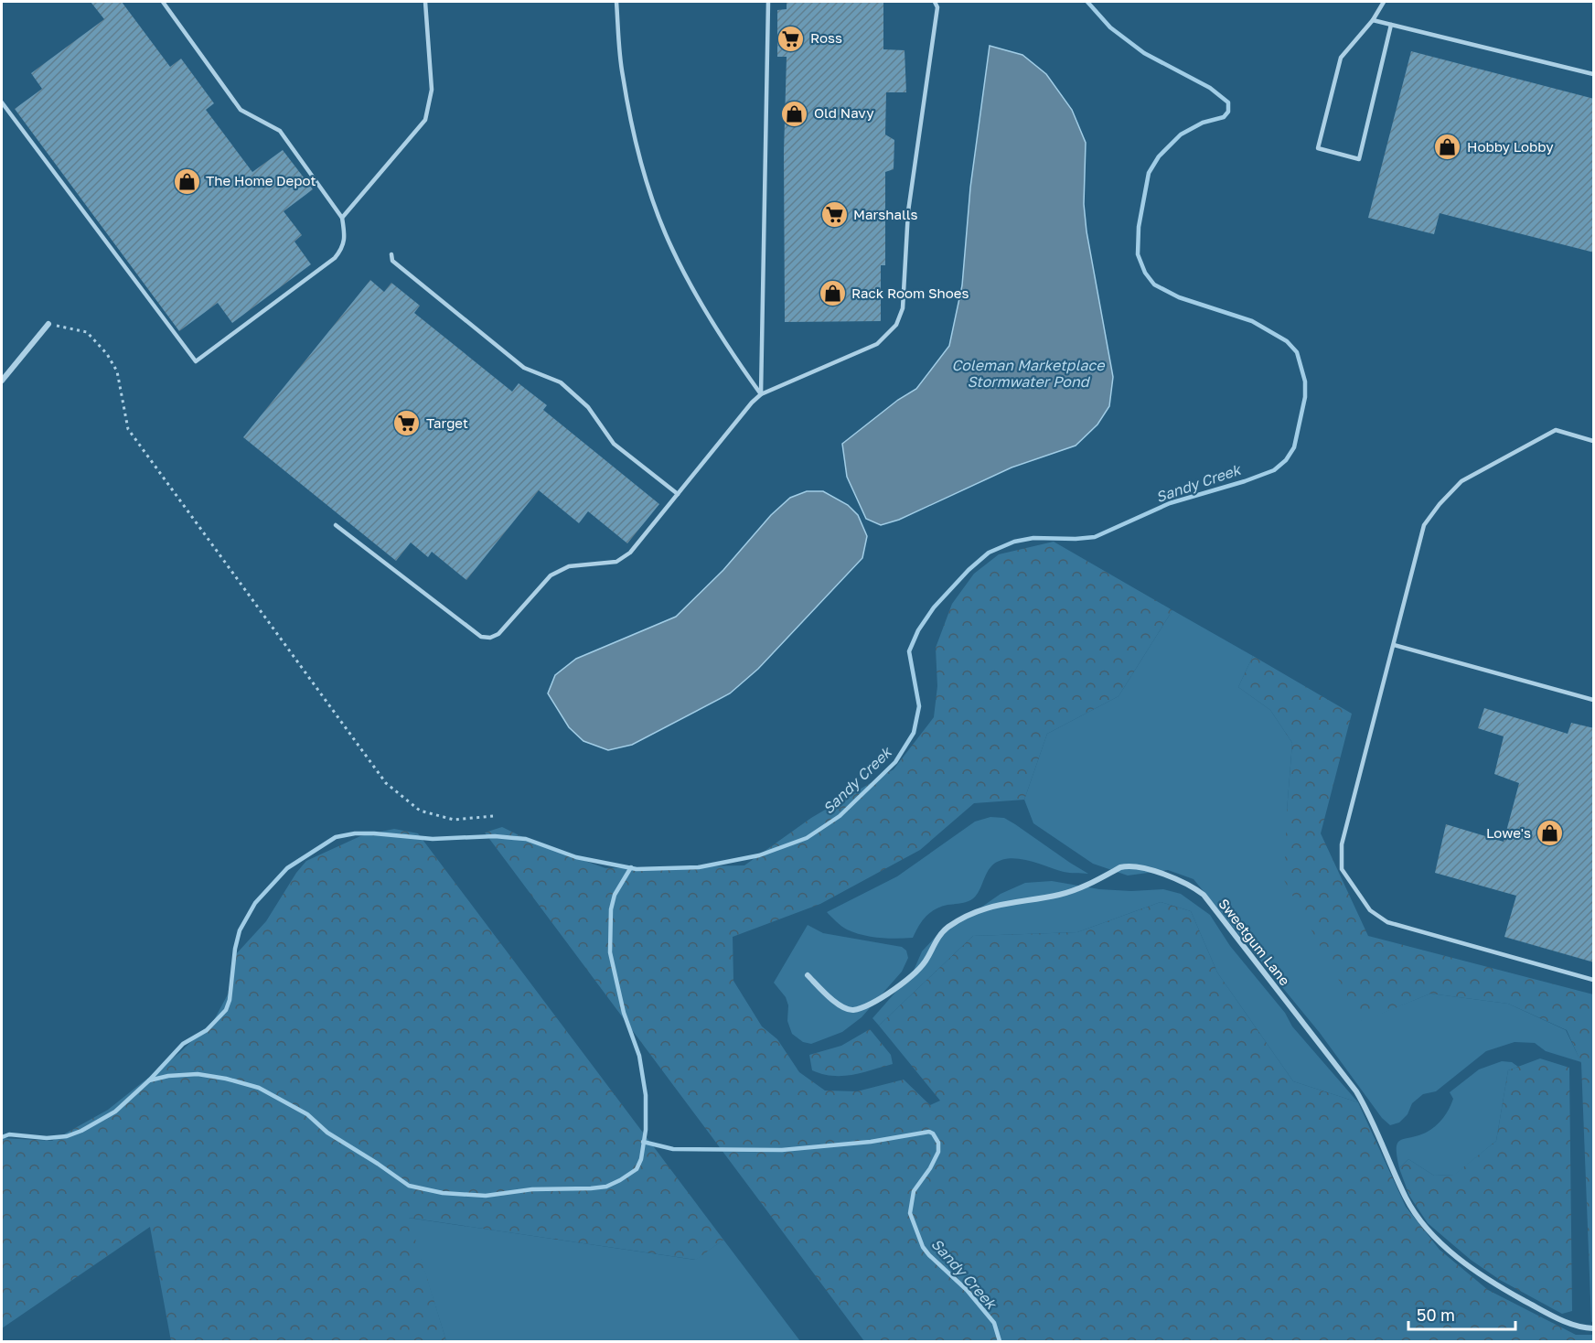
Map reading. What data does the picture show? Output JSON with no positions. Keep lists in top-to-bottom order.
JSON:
{
  "streets": {
    "street": ["Sweetgum Lane"]
  },
  "water": ["Coleman Marketplace Stormwater Pond", "Sandy Creek"],
  "places": {
    "supermarket": ["Ross", "Marshalls", "Target"],
    "shop": [
      "Old Navy",
      "Hobby Lobby",
      "The Home Depot",
      "Rack Room Shoes",
      "Lowe's"
    ]
  },
  "scale_bar": "50 m"
}
